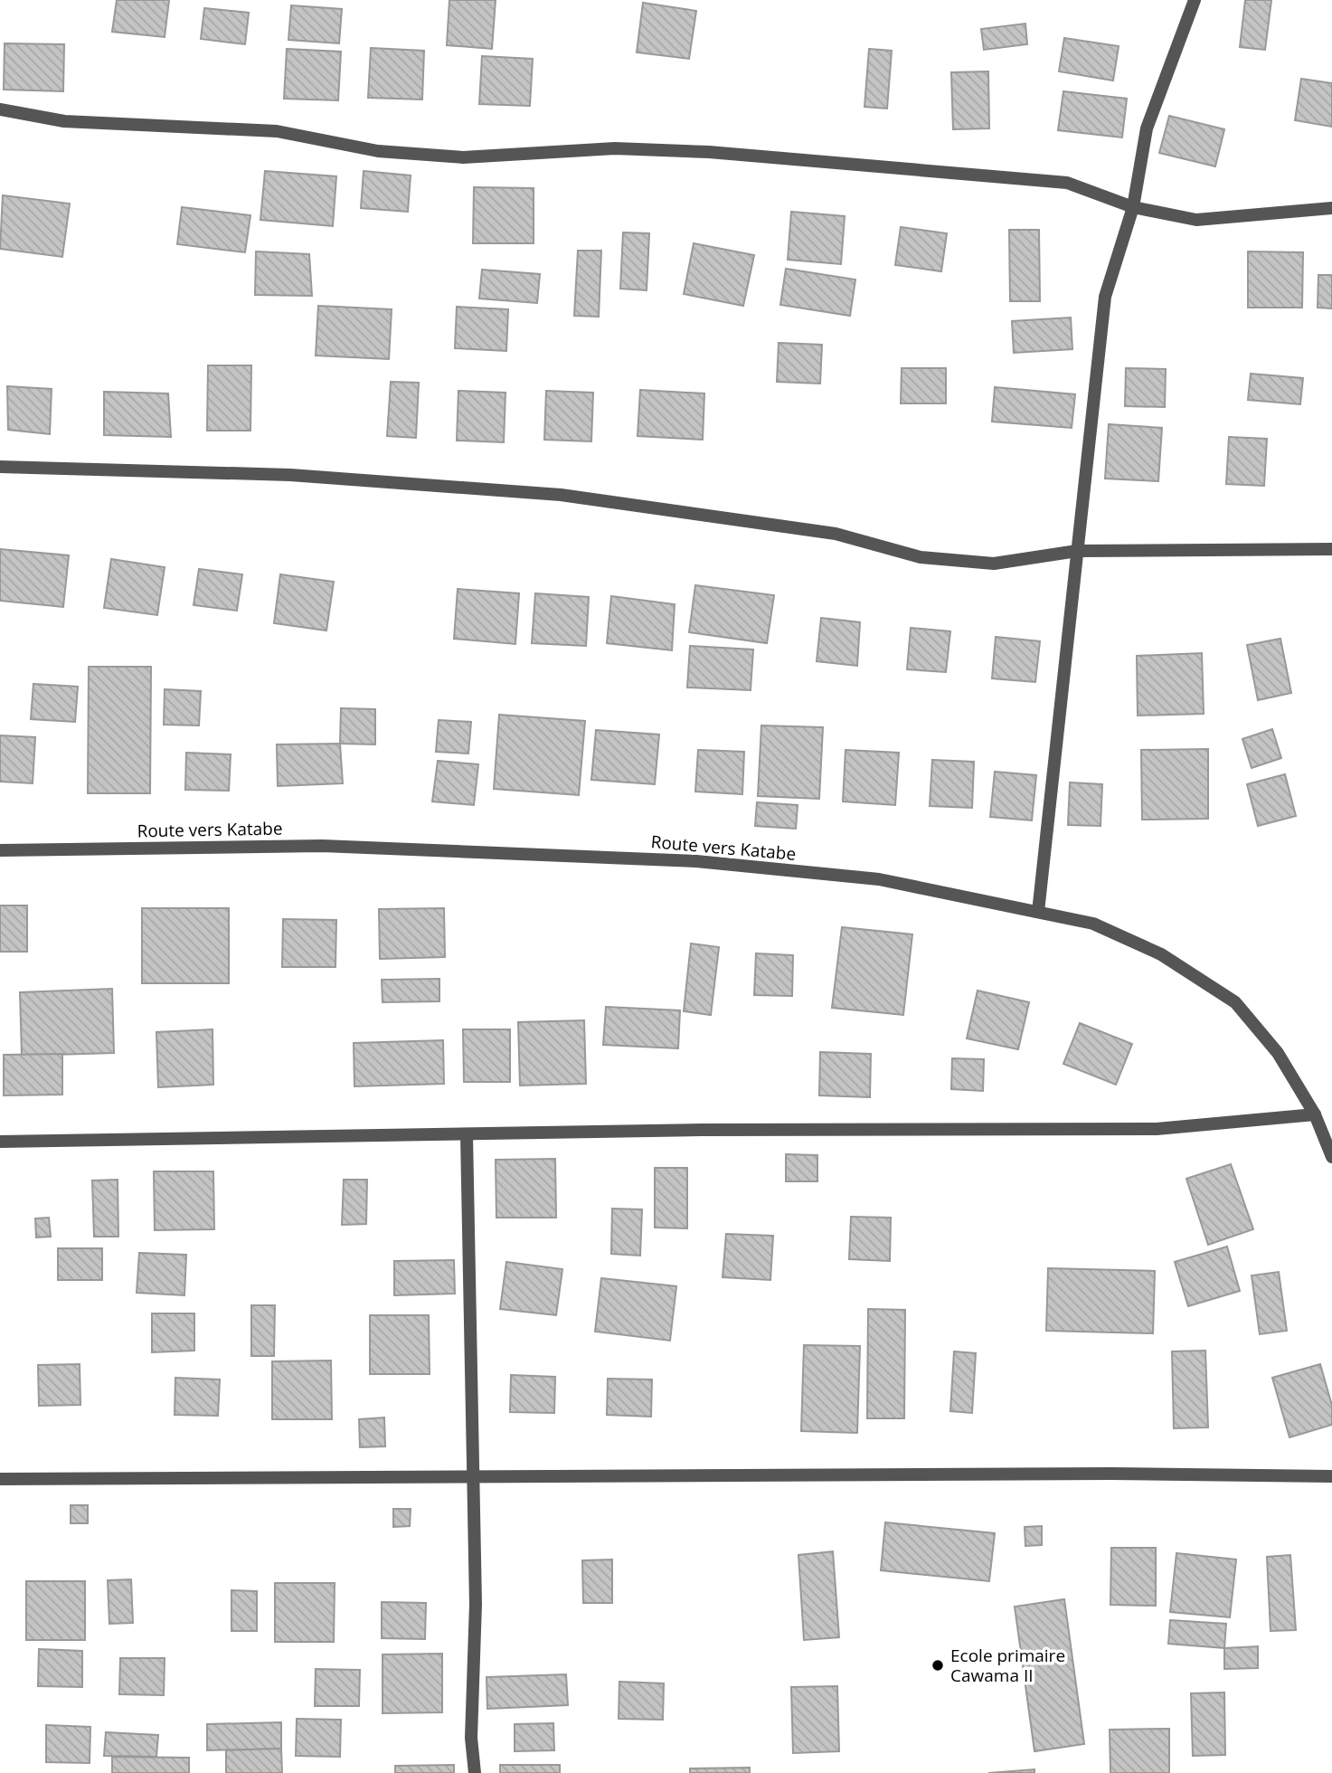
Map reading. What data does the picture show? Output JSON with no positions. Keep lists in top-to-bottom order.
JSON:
{
  "streets": {
    "street": ["Route vers Katabe"]
  },
  "places": ["Ecole primaire Cawama II"]
}
